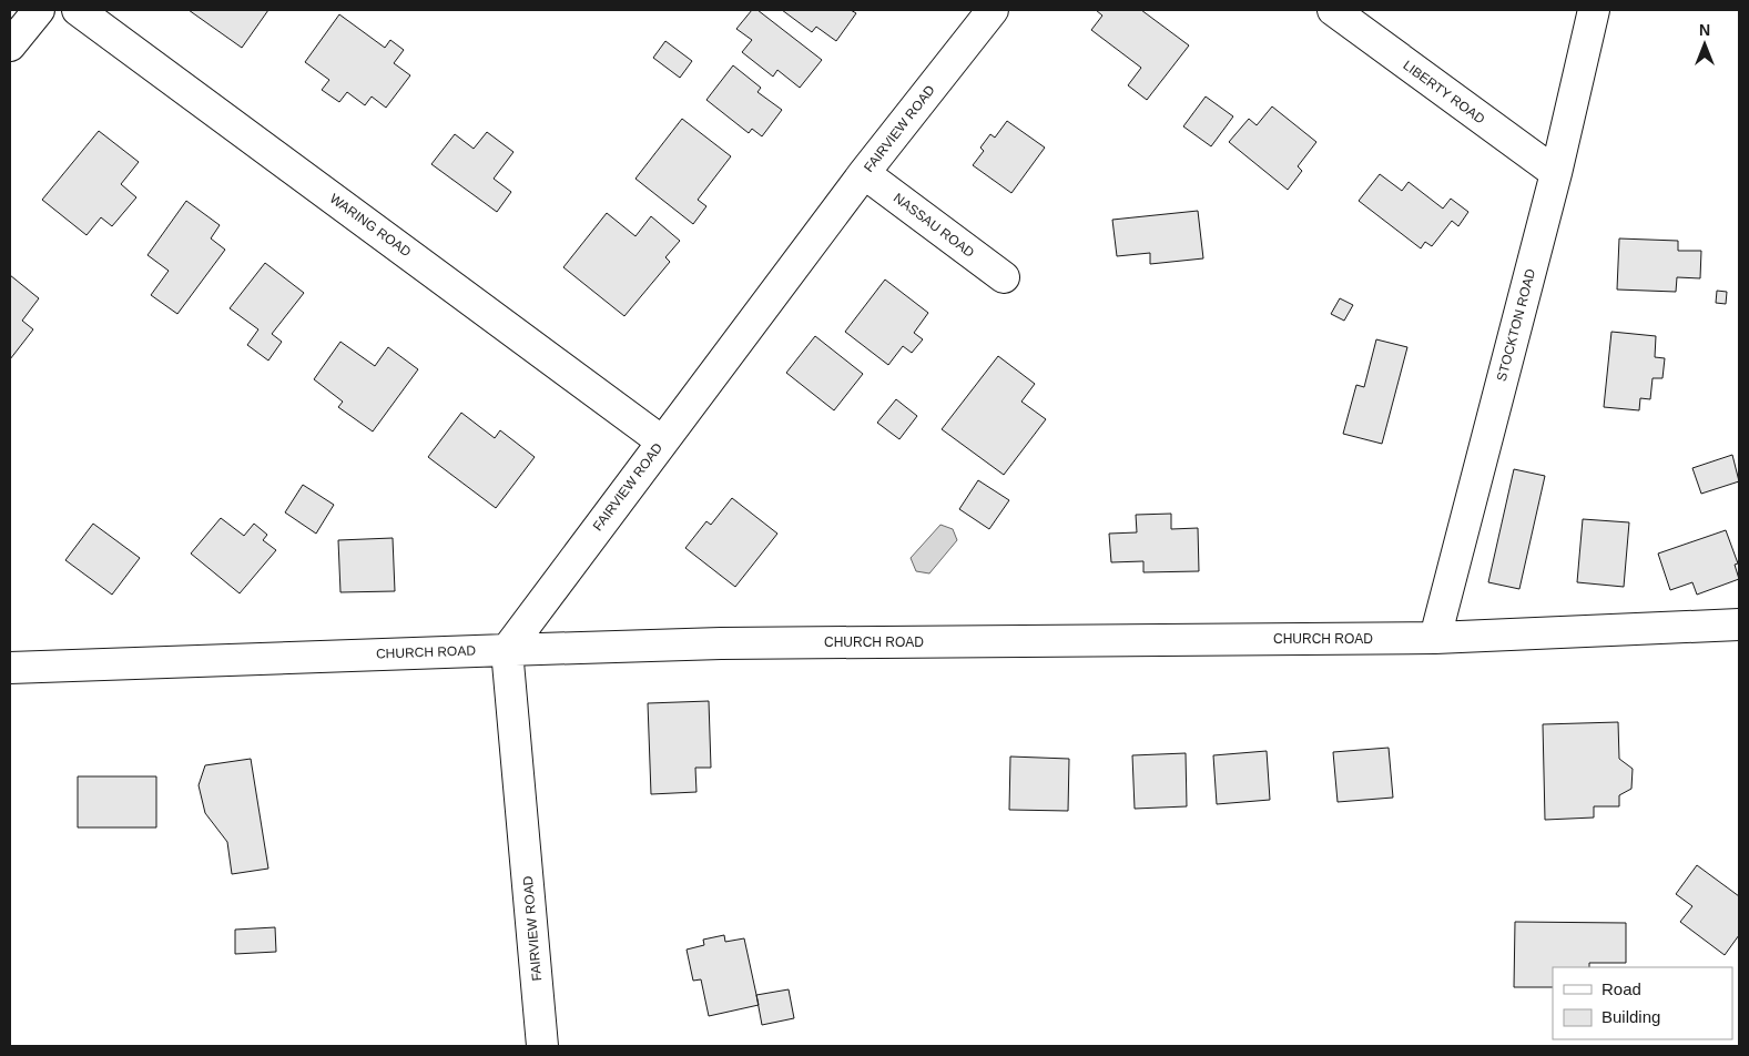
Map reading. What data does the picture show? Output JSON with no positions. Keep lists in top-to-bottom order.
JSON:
{
  "streets": {
    "street": [
      "LIBERTY ROAD",
      "FAIRVIEW ROAD",
      "WARING ROAD",
      "NASSAU ROAD",
      "STOCKTON ROAD",
      "CHURCH ROAD"
    ]
  },
  "crossings": [
    ["LIBERTY ROAD", "STOCKTON ROAD"],
    ["FAIRVIEW ROAD", "WARING ROAD"],
    ["FAIRVIEW ROAD", "NASSAU ROAD"],
    ["FAIRVIEW ROAD", "CHURCH ROAD"],
    ["STOCKTON ROAD", "CHURCH ROAD"]
  ],
  "legend": ["Road", "Building"],
  "north": "top"
}
